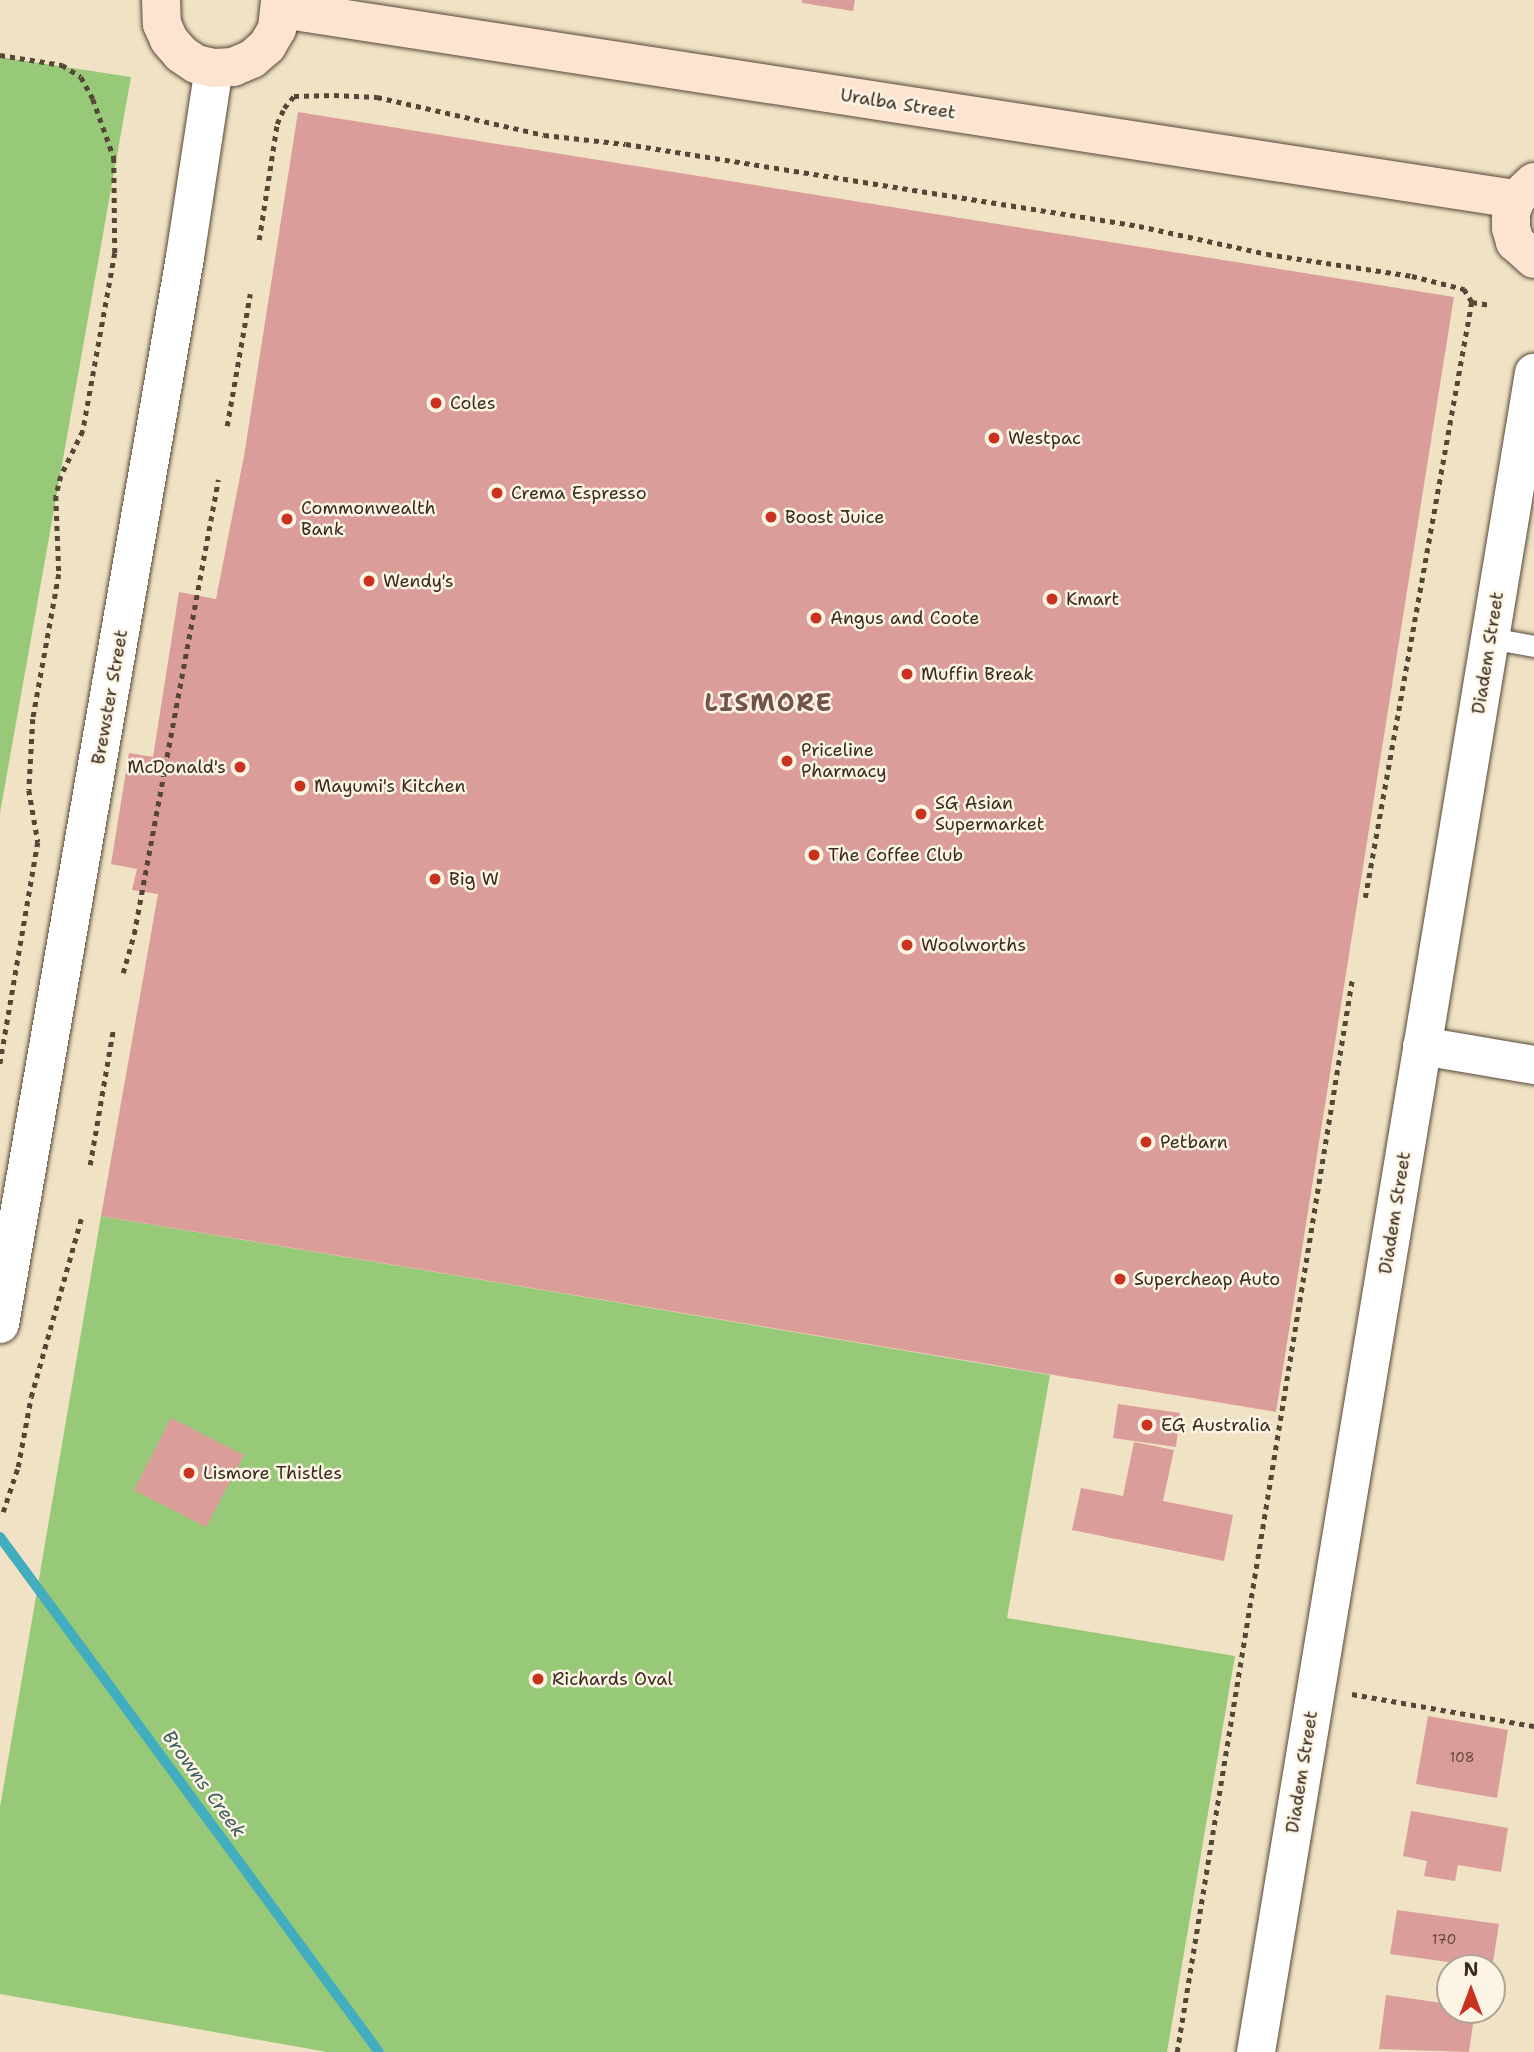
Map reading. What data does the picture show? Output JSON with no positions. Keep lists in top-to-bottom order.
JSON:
{
  "streets": {
    "main road": ["Uralba Street"],
    "street": ["Diadem Street", "Brewster Street"]
  },
  "districts": ["LISMORE"],
  "water": ["Browns Creek"],
  "places": [
    "Coles",
    "Westpac",
    "Crema Espresso",
    "Boost Juice",
    "Commonwealth Bank",
    "Wendy's",
    "Kmart",
    "Angus and Coote",
    "Muffin Break",
    "Priceline Pharmacy",
    "McDonald's",
    "Mayumi's Kitchen",
    "SG Asian Supermarket",
    "The Coffee Club",
    "Big W",
    "Woolworths",
    "Petbarn",
    "Supercheap Auto",
    "EG Australia",
    "Lismore Thistles",
    "Richards Oval"
  ],
  "house_numbers": ["108", "170"],
  "north": "top"
}
